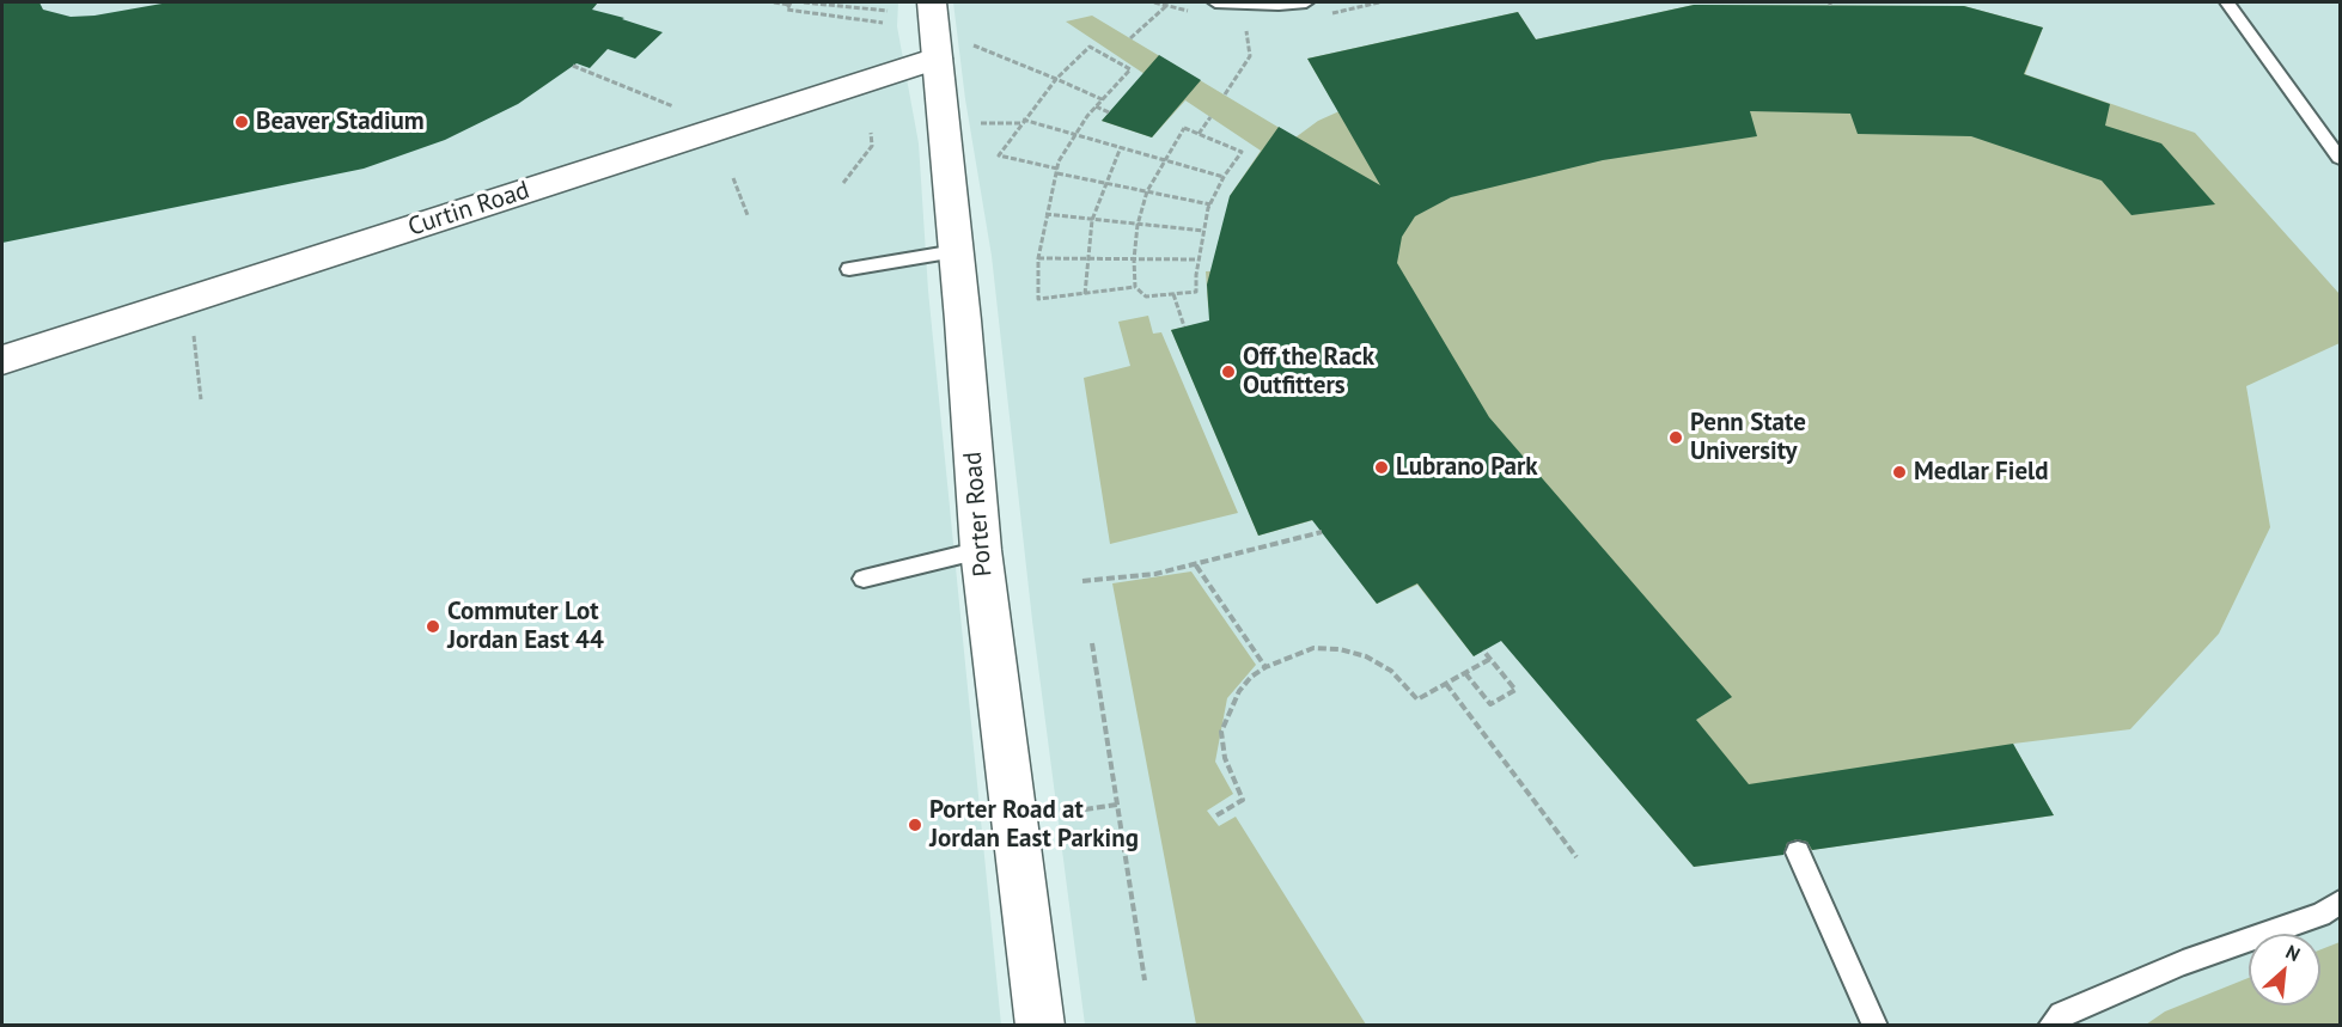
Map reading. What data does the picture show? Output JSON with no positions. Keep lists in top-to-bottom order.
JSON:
{
  "streets": {
    "street": ["Curtin Road", "Porter Road"]
  },
  "crossings": [
    ["Curtin Road", "Porter Road"]
  ],
  "places": [
    "Beaver Stadium",
    "Off the Rack Outfitters",
    "Penn State University",
    "Lubrano Park",
    "Medlar Field",
    "Commuter Lot Jordan East 44",
    "Porter Road at Jordan East Parking"
  ],
  "north": "top right"
}
